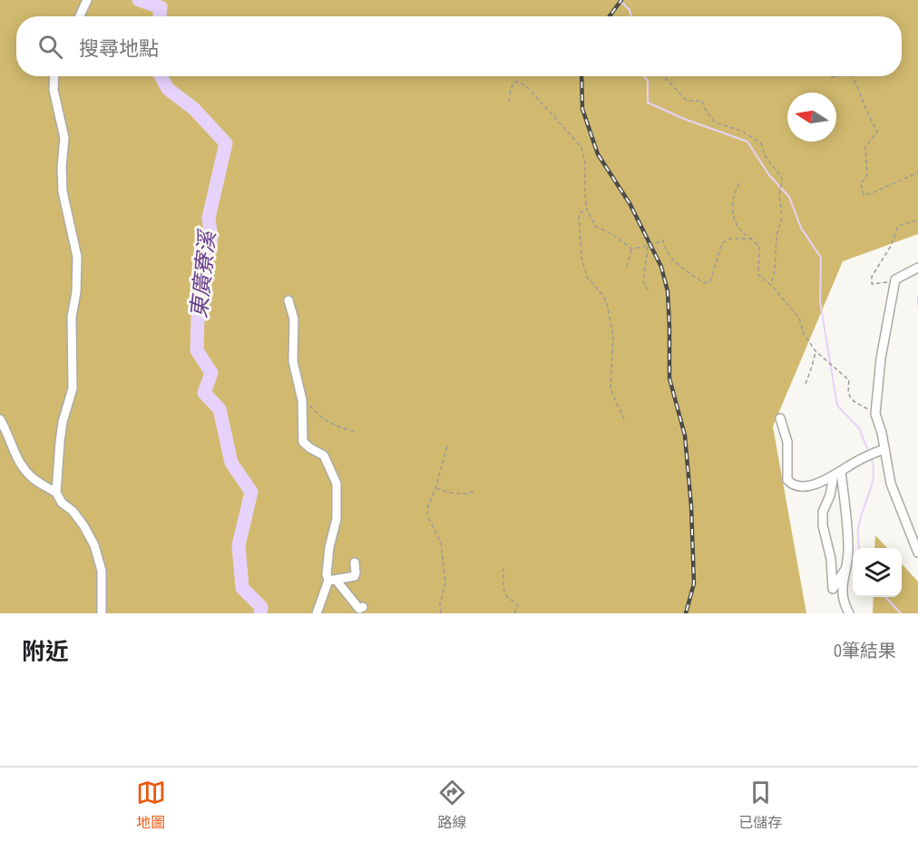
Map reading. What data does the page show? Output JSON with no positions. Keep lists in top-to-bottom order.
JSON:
{
  "water": ["東廣寮溪"],
  "north": "left",
  "page": {
    "search": "搜尋地點",
    "heading": ["附近", "0筆結果"],
    "nav": ["地圖", "路線", "已儲存"]
  }
}
